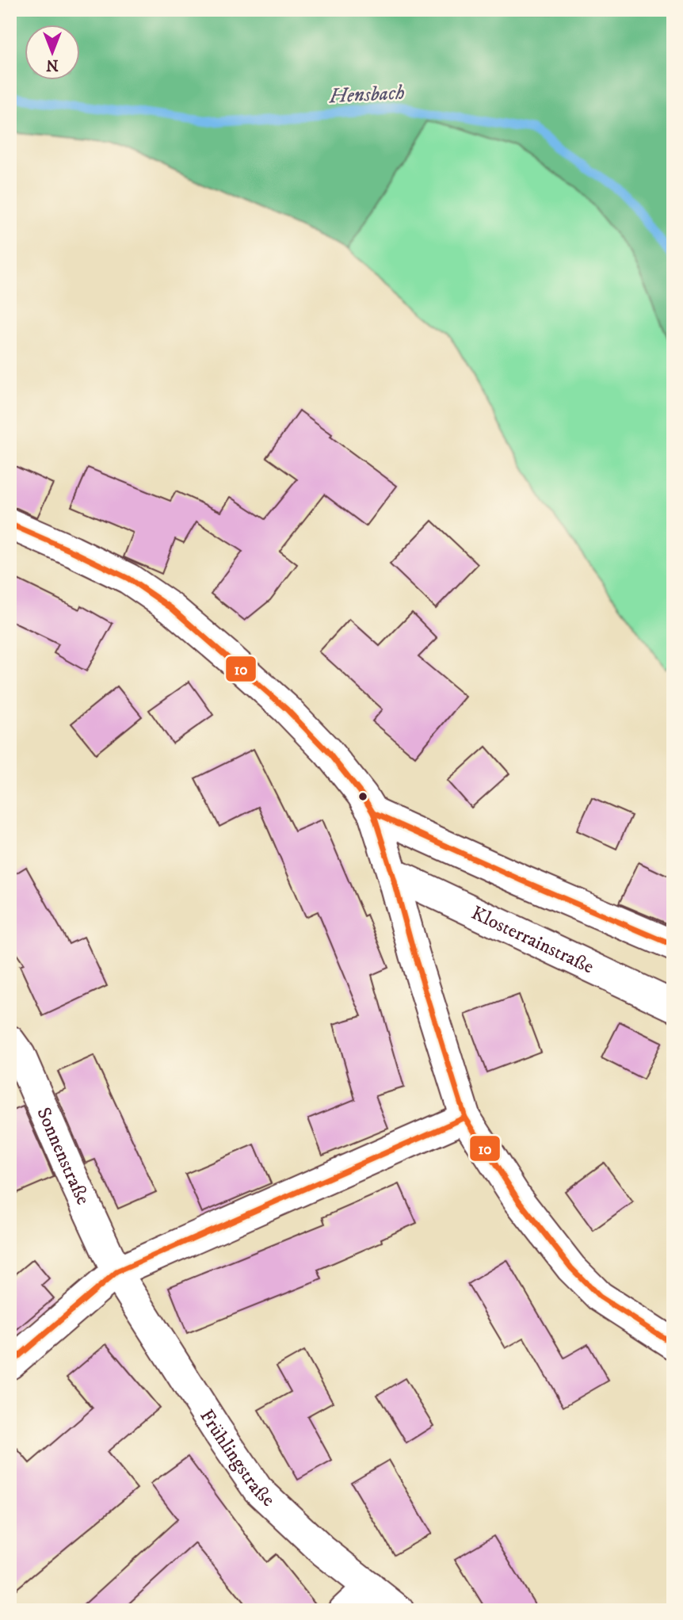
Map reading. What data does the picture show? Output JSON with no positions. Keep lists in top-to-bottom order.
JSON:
{
  "streets": {
    "street": ["Klosterrainstraße", "Sonnenstraße", "Frühlingstraße"]
  },
  "crossings": [
    ["Sonnenstraße", "Frühlingstraße"]
  ],
  "water": ["Hensbach"],
  "lines": ["transit line 10"],
  "north": "bottom"
}
